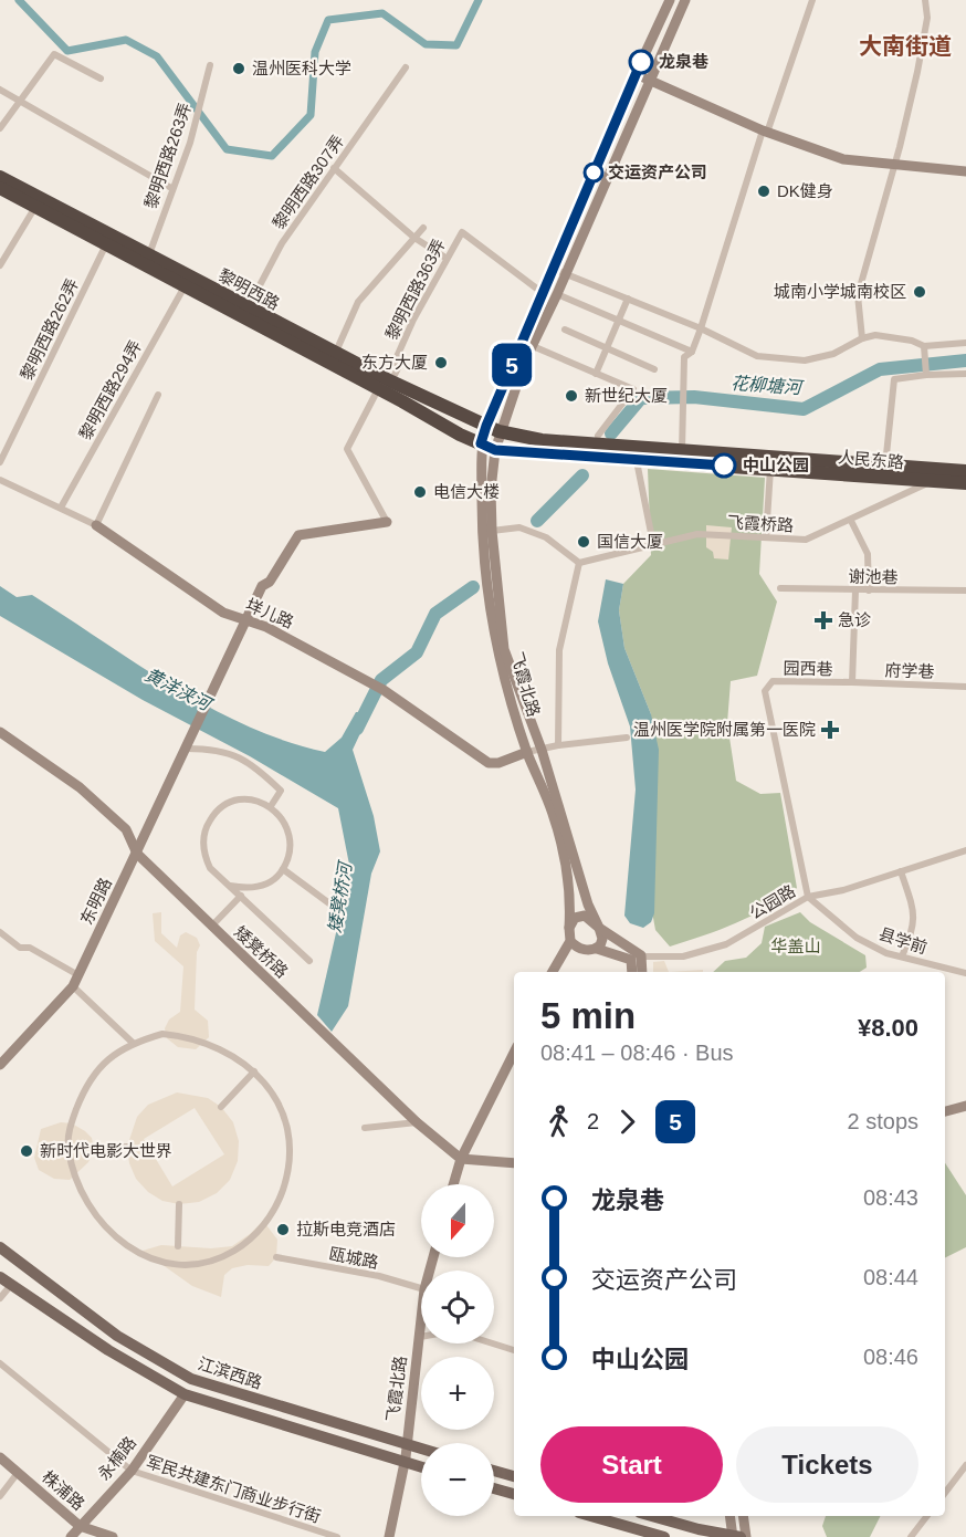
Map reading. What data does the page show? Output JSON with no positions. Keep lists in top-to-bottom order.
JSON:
{
  "streets": {
    "highway": ["黎明西路", "人民东路"],
    "main road": ["江滨西路"],
    "street": [
      "黎明西路263弄",
      "黎明西路307弄",
      "黎明西路363弄",
      "黎明西路262弄",
      "黎明西路294弄",
      "飞霞桥路",
      "谢池巷",
      "垟儿路",
      "园西巷",
      "府学巷",
      "飞霞北路",
      "东明路",
      "公园路",
      "县学前",
      "矮凳桥路",
      "瓯城路",
      "永楠路",
      "军民共建东门商业步行街",
      "株浦路"
    ]
  },
  "crossings": [
    ["黎明西路263弄", "黎明西路"],
    ["黎明西路307弄", "黎明西路"],
    ["黎明西路", "黎明西路363弄"],
    ["黎明西路", "黎明西路262弄"],
    ["黎明西路", "黎明西路294弄"],
    ["黎明西路", "人民东路"],
    ["黎明西路", "飞霞北路"],
    ["黎明西路294弄", "垟儿路"],
    ["人民东路", "飞霞桥路"],
    ["人民东路", "飞霞北路"],
    ["谢池巷", "园西巷"],
    ["垟儿路", "飞霞北路"],
    ["垟儿路", "东明路"],
    ["园西巷", "府学巷"],
    ["园西巷", "公园路"],
    ["园西巷", "县学前"],
    ["飞霞北路", "江滨西路"],
    ["东明路", "矮凳桥路"],
    ["公园路", "县学前"],
    ["江滨西路", "永楠路"],
    ["永楠路", "军民共建东门商业步行街"],
    ["永楠路", "株浦路"]
  ],
  "districts": ["大南街道"],
  "water": ["花柳塘河", "黄洋浃河", "矮凳桥河"],
  "parks": ["华盖山"],
  "places": {
    "other": [
      "龙泉巷",
      "温州医科大学",
      "交运资产公司",
      "DK健身",
      "城南小学城南校区",
      "东方大厦",
      "新世纪大厦",
      "中山公园",
      "电信大楼",
      "国信大厦",
      "新时代电影大世界",
      "拉斯电竞酒店"
    ],
    "health": ["急诊", "温州医学院附属第一医院"]
  },
  "lines": ["bus line 5"],
  "north": "bottom",
  "page": {
    "on_map": "5",
    "heading": ["5 min", "08:41 – 08:46 · Bus", "¥8.00"],
    "legs": ["2", "5", "2 stops"],
    "list": [
      {
        "name": "龙泉巷",
        "value": "08:43"
      },
      {
        "name": "交运资产公司",
        "value": "08:44"
      },
      {
        "name": "中山公园",
        "value": "08:46"
      }
    ],
    "map_buttons": ["+", "−"],
    "buttons": ["Start", "Tickets"]
  }
}
